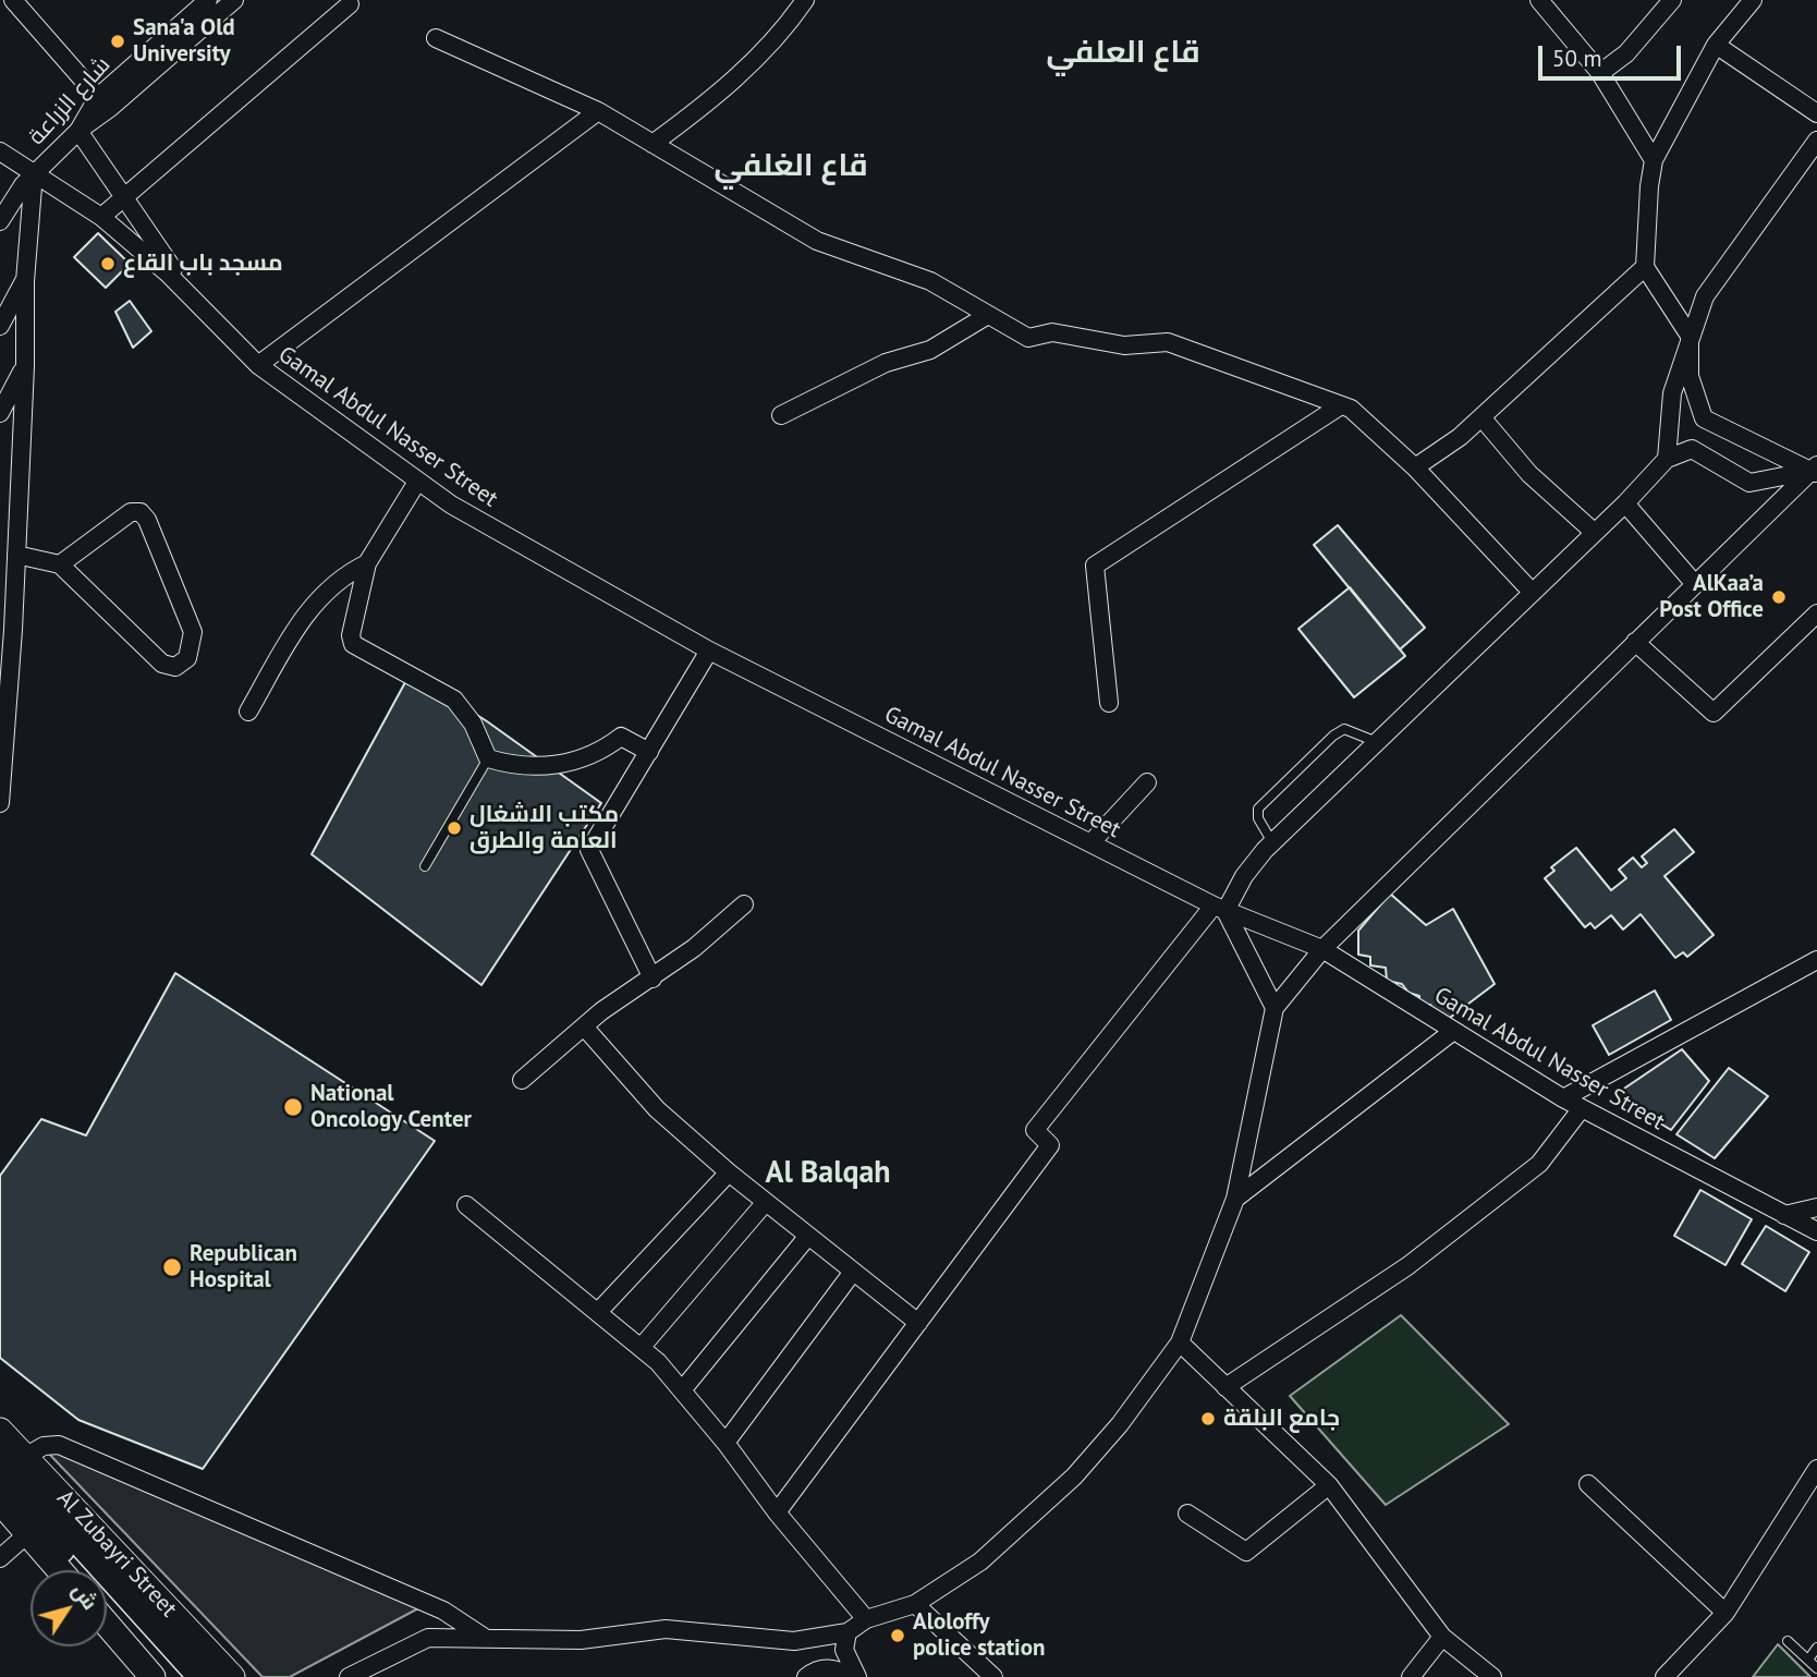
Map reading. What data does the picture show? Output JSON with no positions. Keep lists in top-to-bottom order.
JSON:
{
  "streets": {
    "main road": ["Al Zubayri Street"],
    "street": ["شارع الزراعة", "Gamal Abdul Nasser Street"]
  },
  "crossings": [
    ["شارع الزراعة", "Gamal Abdul Nasser Street"]
  ],
  "districts": ["قاع العلفي", "قاع الغلفي", "Al Balqah"],
  "places": [
    "Sana'a Old University",
    "مسجد باب القاع",
    "AlKaa’a Post Office",
    "مكتب الاشغال العامة والطرق",
    "National Oncology Center",
    "Republican Hospital",
    "جامع البلقة",
    "Aloloffy police station"
  ],
  "scale_bar": "50 m",
  "north": "top right"
}
